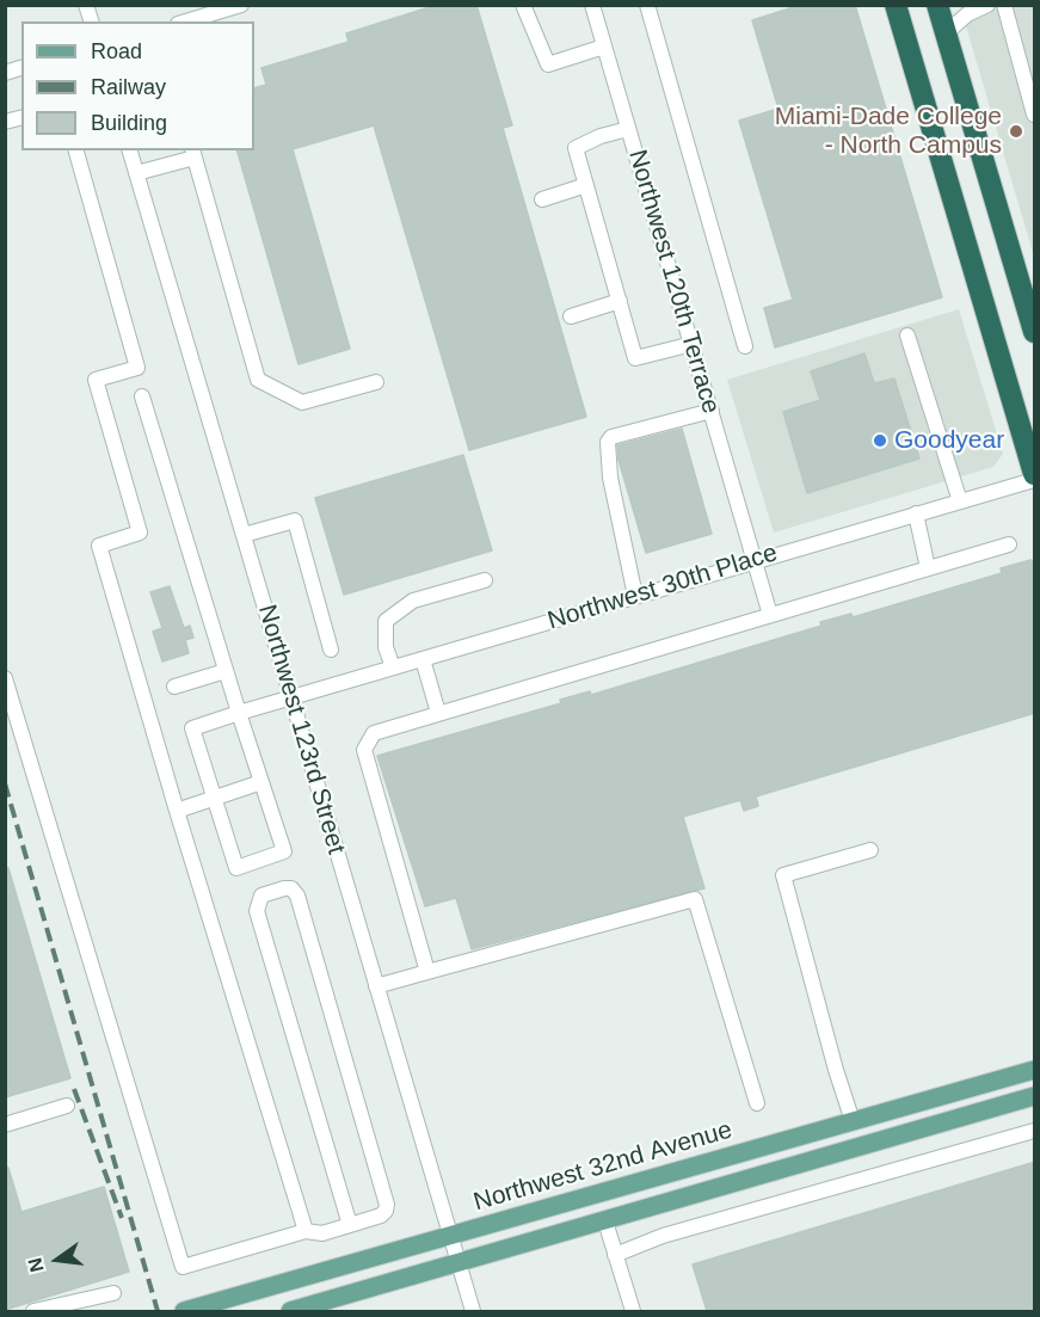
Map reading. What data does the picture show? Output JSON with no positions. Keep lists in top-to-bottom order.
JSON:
{
  "streets": {
    "main road": ["Northwest 32nd Avenue"],
    "street": ["Northwest 120th Terrace", "Northwest 30th Place", "Northwest 123rd Street"]
  },
  "crossings": [
    ["Northwest 120th Terrace", "Northwest 30th Place"],
    ["Northwest 30th Place", "Northwest 123rd Street"],
    ["Northwest 123rd Street", "Northwest 32nd Avenue"]
  ],
  "places": ["Miami-Dade College - North Campus", "Goodyear"],
  "legend": ["Road", "Railway", "Building"],
  "north": "left"
}
